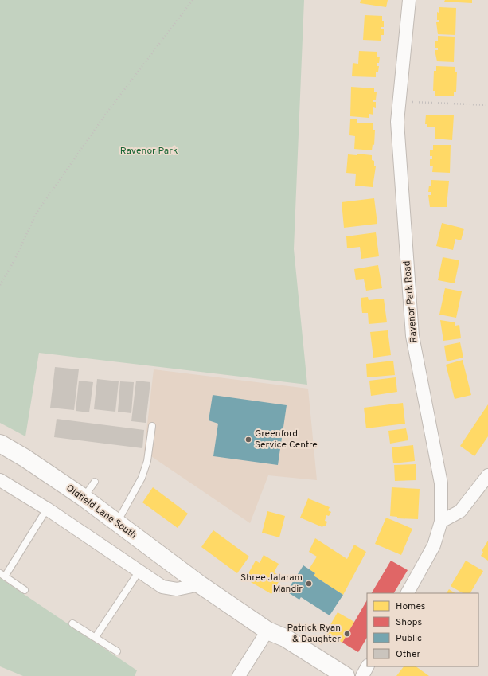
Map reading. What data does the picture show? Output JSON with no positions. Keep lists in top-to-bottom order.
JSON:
{
  "streets": {
    "street": ["Ravenor Park Road", "Oldfield Lane South"]
  },
  "parks": ["Ravenor Park"],
  "places": ["Greenford Service Centre", "Shree Jalaram Mandir", "Patrick Ryan & Daughter"],
  "legend": [
    "Homes",
    "Shops",
    "Public",
    "Other"
  ]
}
